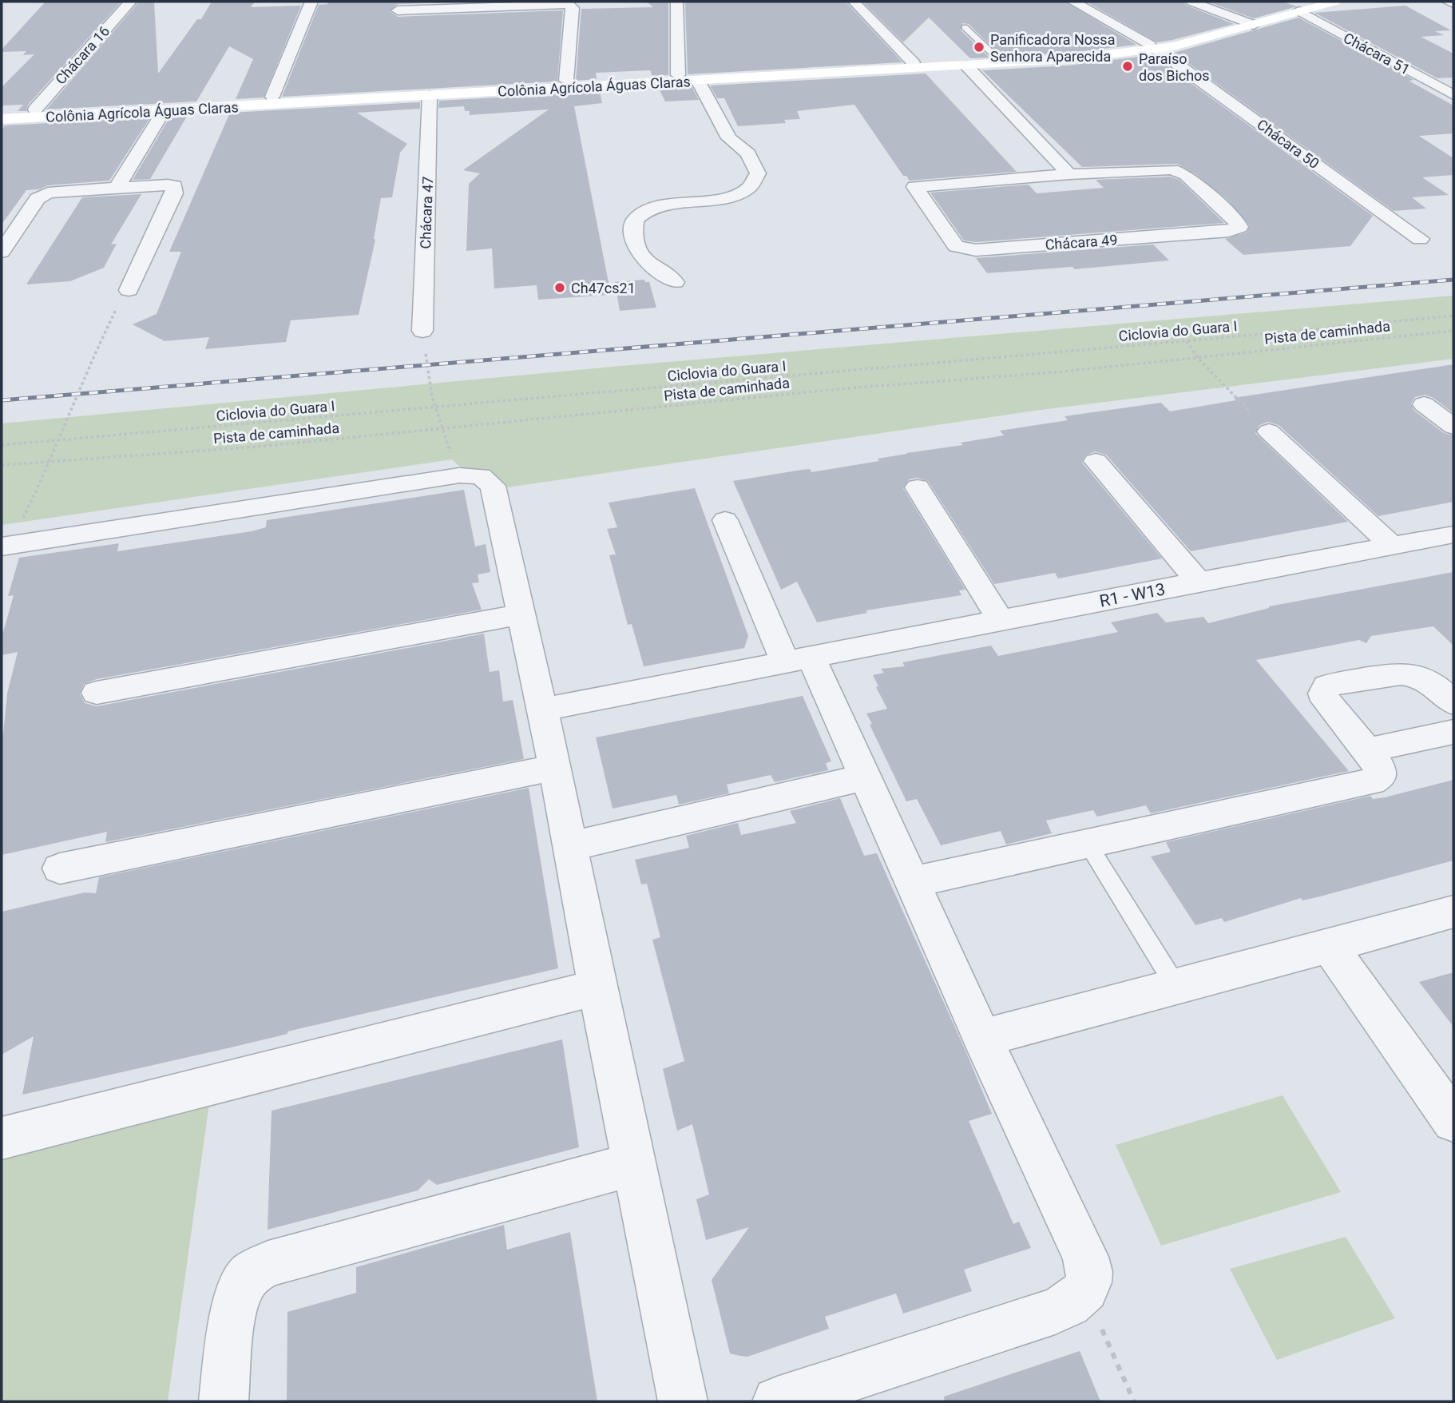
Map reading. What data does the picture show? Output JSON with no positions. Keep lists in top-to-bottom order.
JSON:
{
  "streets": {
    "main road": ["Colônia Agrícola Águas Claras"],
    "street": [
      "Chácara 51",
      "Chácara 16",
      "Chácara 50",
      "Chácara 47",
      "Chácara 49",
      "R1 - W13"
    ],
    "path": ["Ciclovia do Guara I", "Pista de caminhada"]
  },
  "crossings": [
    ["Chácara 51", "Colônia Agrícola Águas Claras"],
    ["Chácara 16", "Colônia Agrícola Águas Claras"],
    ["Colônia Agrícola Águas Claras", "Chácara 50"],
    ["Colônia Agrícola Águas Claras", "Chácara 47"]
  ],
  "places": ["Panificadora Nossa Senhora Aparecida", "Paraíso dos Bichos", "Ch47cs21"]
}
